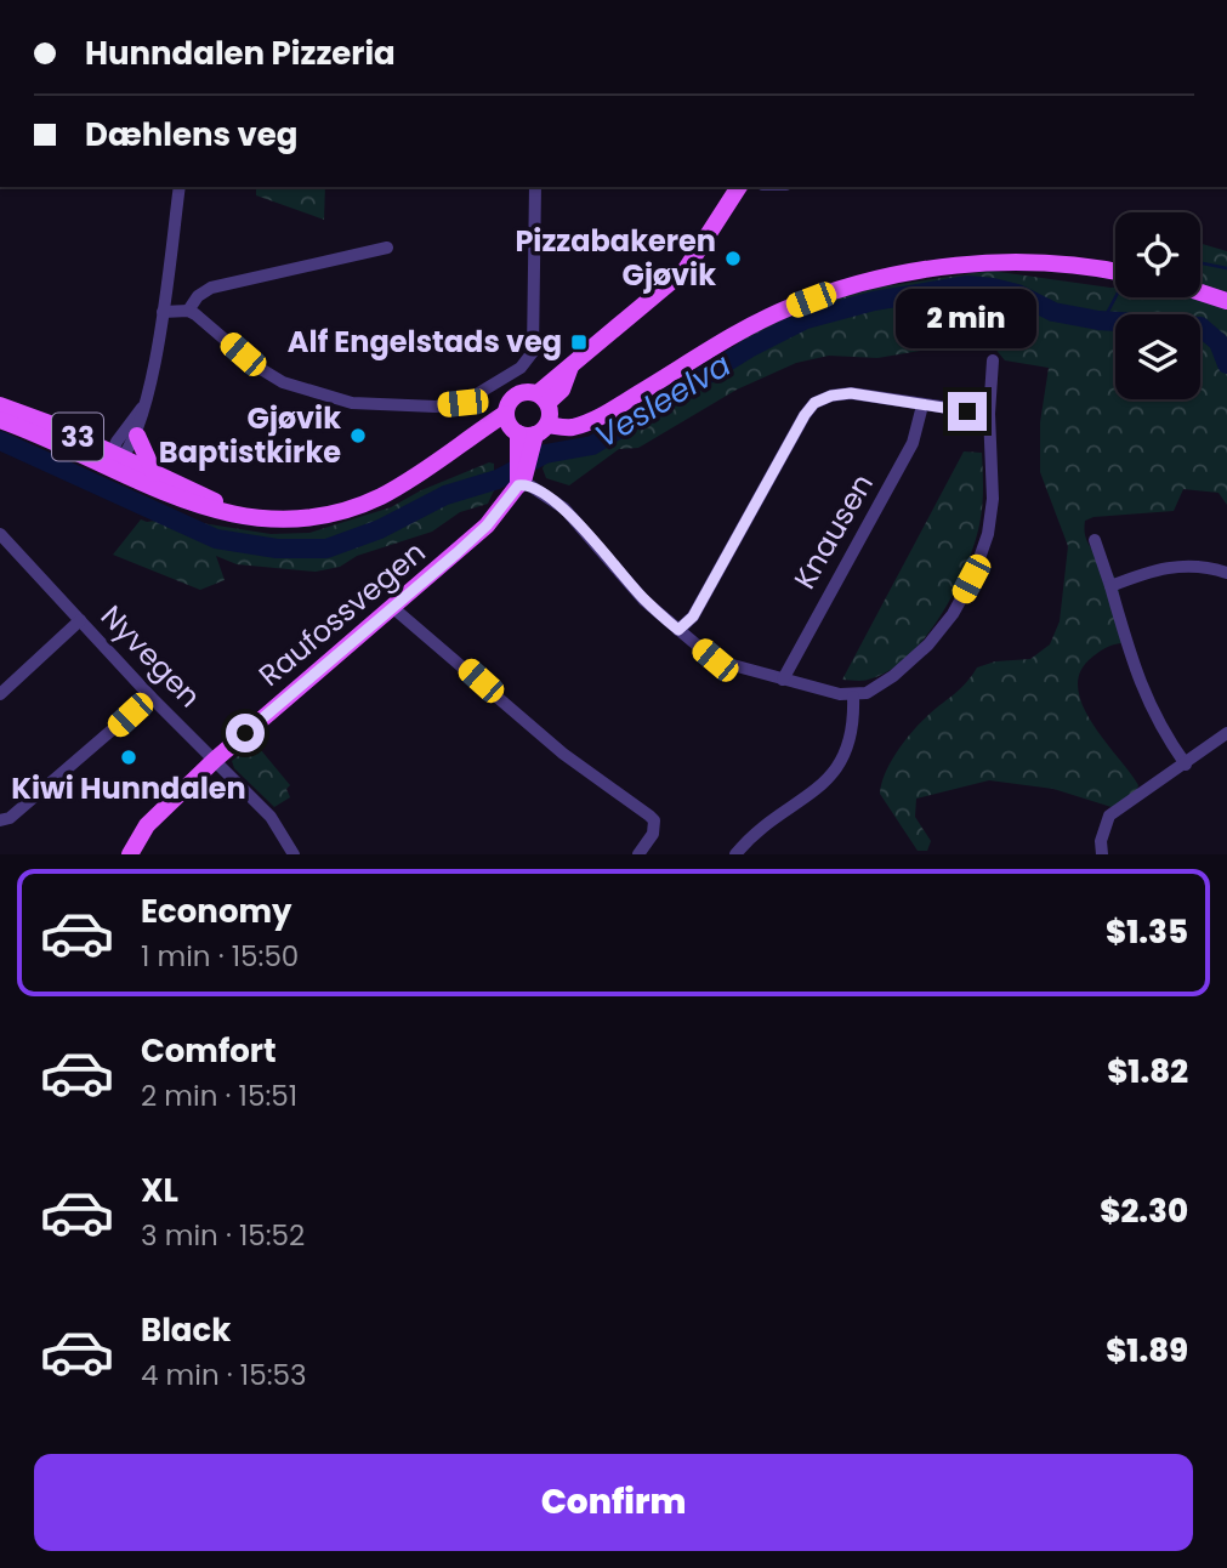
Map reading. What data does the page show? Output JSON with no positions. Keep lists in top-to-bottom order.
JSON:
{
  "streets": {
    "main road": ["33", "Raufossvegen"],
    "street": ["Knausen", "Nyvegen"]
  },
  "crossings": [
    ["Raufossvegen", "Nyvegen"]
  ],
  "water": ["Vesleelva"],
  "places": {
    "other": ["Pizzabakeren Gjøvik", "Gjøvik Baptistkirke", "Kiwi Hunndalen"],
    "transit": ["Alf Engelstads veg"]
  },
  "page": {
    "banner": ["Hunndalen Pizzeria", "Dæhlens veg"],
    "bubble": "2 min",
    "list": [
      {
        "name": "Economy",
        "note": "1 min · 15:50",
        "value": "$1.35"
      },
      {
        "name": "Comfort",
        "note": "2 min · 15:51",
        "value": "$1.82"
      },
      {
        "name": "XL",
        "note": "3 min · 15:52",
        "value": "$2.30"
      },
      {
        "name": "Black",
        "note": "4 min · 15:53",
        "value": "$1.89"
      }
    ],
    "buttons": "Confirm"
  }
}
